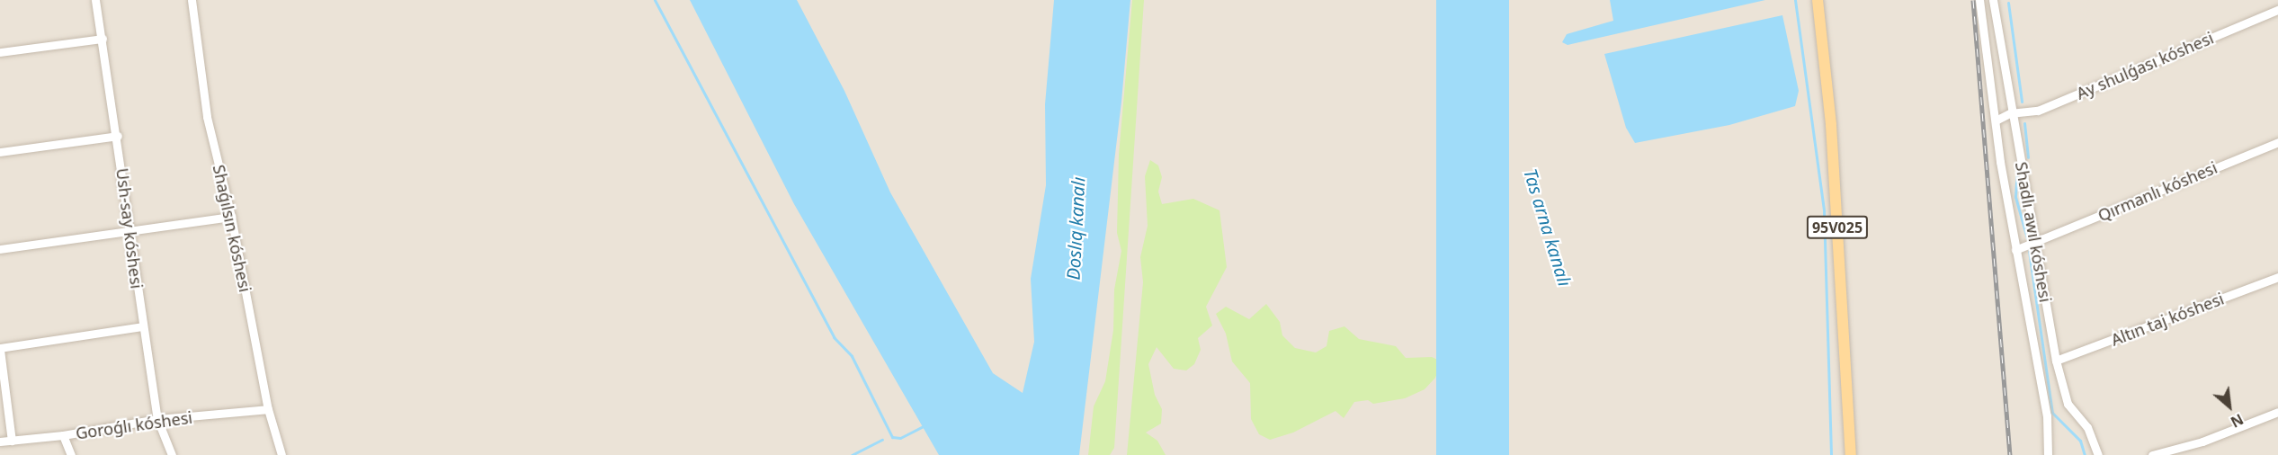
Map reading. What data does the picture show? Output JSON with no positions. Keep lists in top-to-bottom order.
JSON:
{
  "streets": {
    "main road": ["95V025"],
    "street": [
      "Ay shulǵası kóshesi",
      "Qırmanlı kóshesi",
      "Ush-say kóshesi",
      "Shaǵılsın kóshesi",
      "Shadlı awıl kóshesi",
      "Altın taj kóshesi",
      "Goroǵlı kóshesi"
    ]
  },
  "crossings": [
    ["Ay shulǵası kóshesi", "Shadlı awıl kóshesi"],
    ["Qırmanlı kóshesi", "Shadlı awıl kóshesi"],
    ["Ush-say kóshesi", "Goroǵlı kóshesi"],
    ["Shaǵılsın kóshesi", "Goroǵlı kóshesi"],
    ["Shadlı awıl kóshesi", "Altın taj kóshesi"]
  ],
  "water": ["Tas arna kanalı", "Doslıq kanalı"],
  "north": "bottom right"
}
